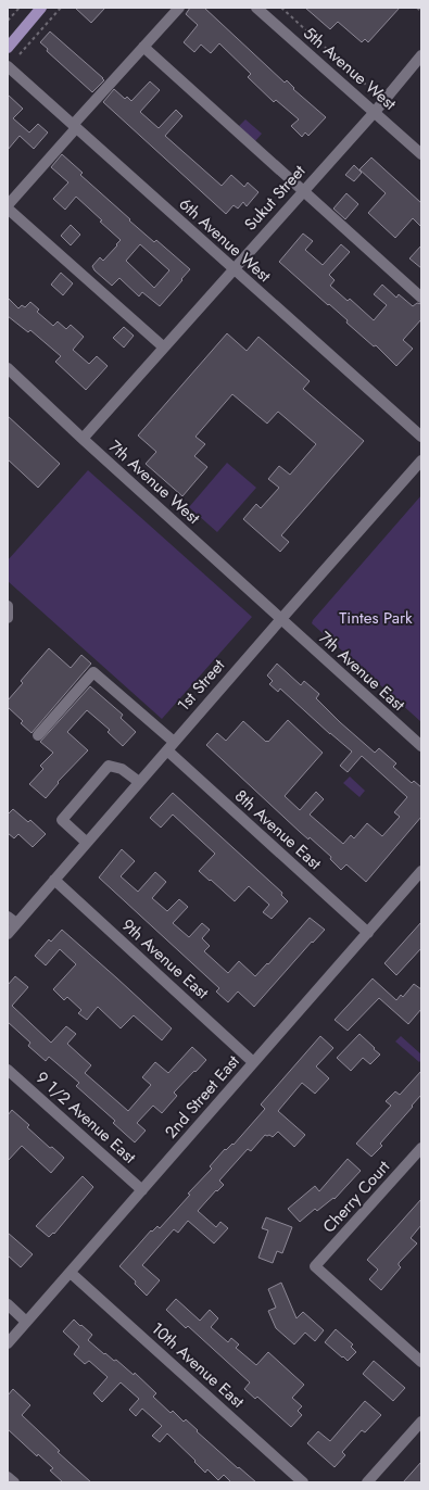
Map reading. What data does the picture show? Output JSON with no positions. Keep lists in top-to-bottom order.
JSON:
{
  "streets": {
    "street": [
      "5th Avenue West",
      "Sukut Street",
      "6th Avenue West",
      "7th Avenue West",
      "7th Avenue East",
      "1st Street",
      "8th Avenue East",
      "9th Avenue East",
      "2nd Street East",
      "9 1/2 Avenue East",
      "Cherry Court",
      "10th Avenue East"
    ]
  },
  "crossings": [
    ["5th Avenue West", "Sukut Street"],
    ["Sukut Street", "6th Avenue West"],
    ["Sukut Street", "7th Avenue West"],
    ["7th Avenue West", "7th Avenue East"],
    ["7th Avenue West", "1st Street"],
    ["7th Avenue East", "1st Street"],
    ["1st Street", "8th Avenue East"],
    ["1st Street", "9th Avenue East"],
    ["8th Avenue East", "2nd Street East"],
    ["9th Avenue East", "2nd Street East"],
    ["2nd Street East", "9 1/2 Avenue East"],
    ["2nd Street East", "10th Avenue East"]
  ],
  "parks": ["Tintes Park"]
}
